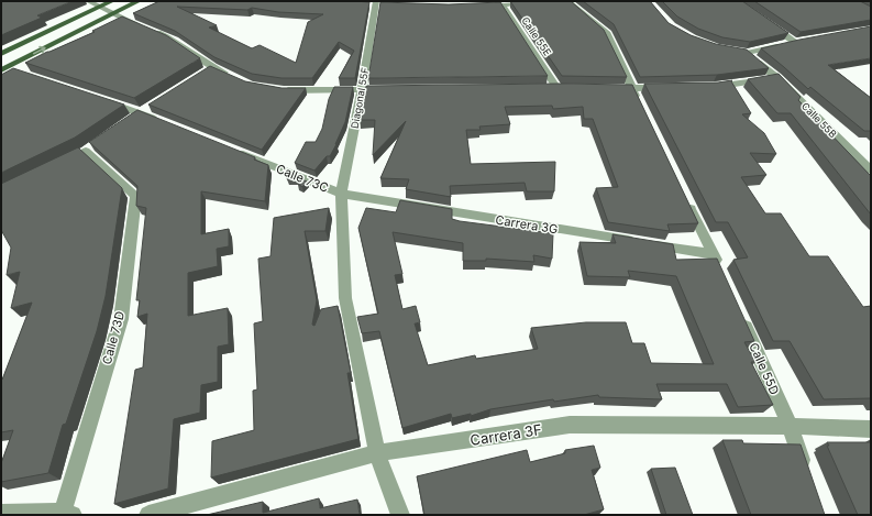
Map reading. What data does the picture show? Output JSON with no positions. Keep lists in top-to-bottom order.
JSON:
{
  "streets": {
    "street": [
      "Calle 55E",
      "Diagonal 55F",
      "Calle 55B",
      "Calle 73C",
      "Carrera 3G",
      "Calle 73D",
      "Calle 55D",
      "Carrera 3F"
    ]
  },
  "crossings": [
    ["Diagonal 55F", "Calle 73C"],
    ["Diagonal 55F", "Carrera 3G"],
    ["Calle 73C", "Carrera 3G"],
    ["Calle 73C", "Carrera 3F"],
    ["Calle 55D", "Carrera 3F"]
  ]
}
